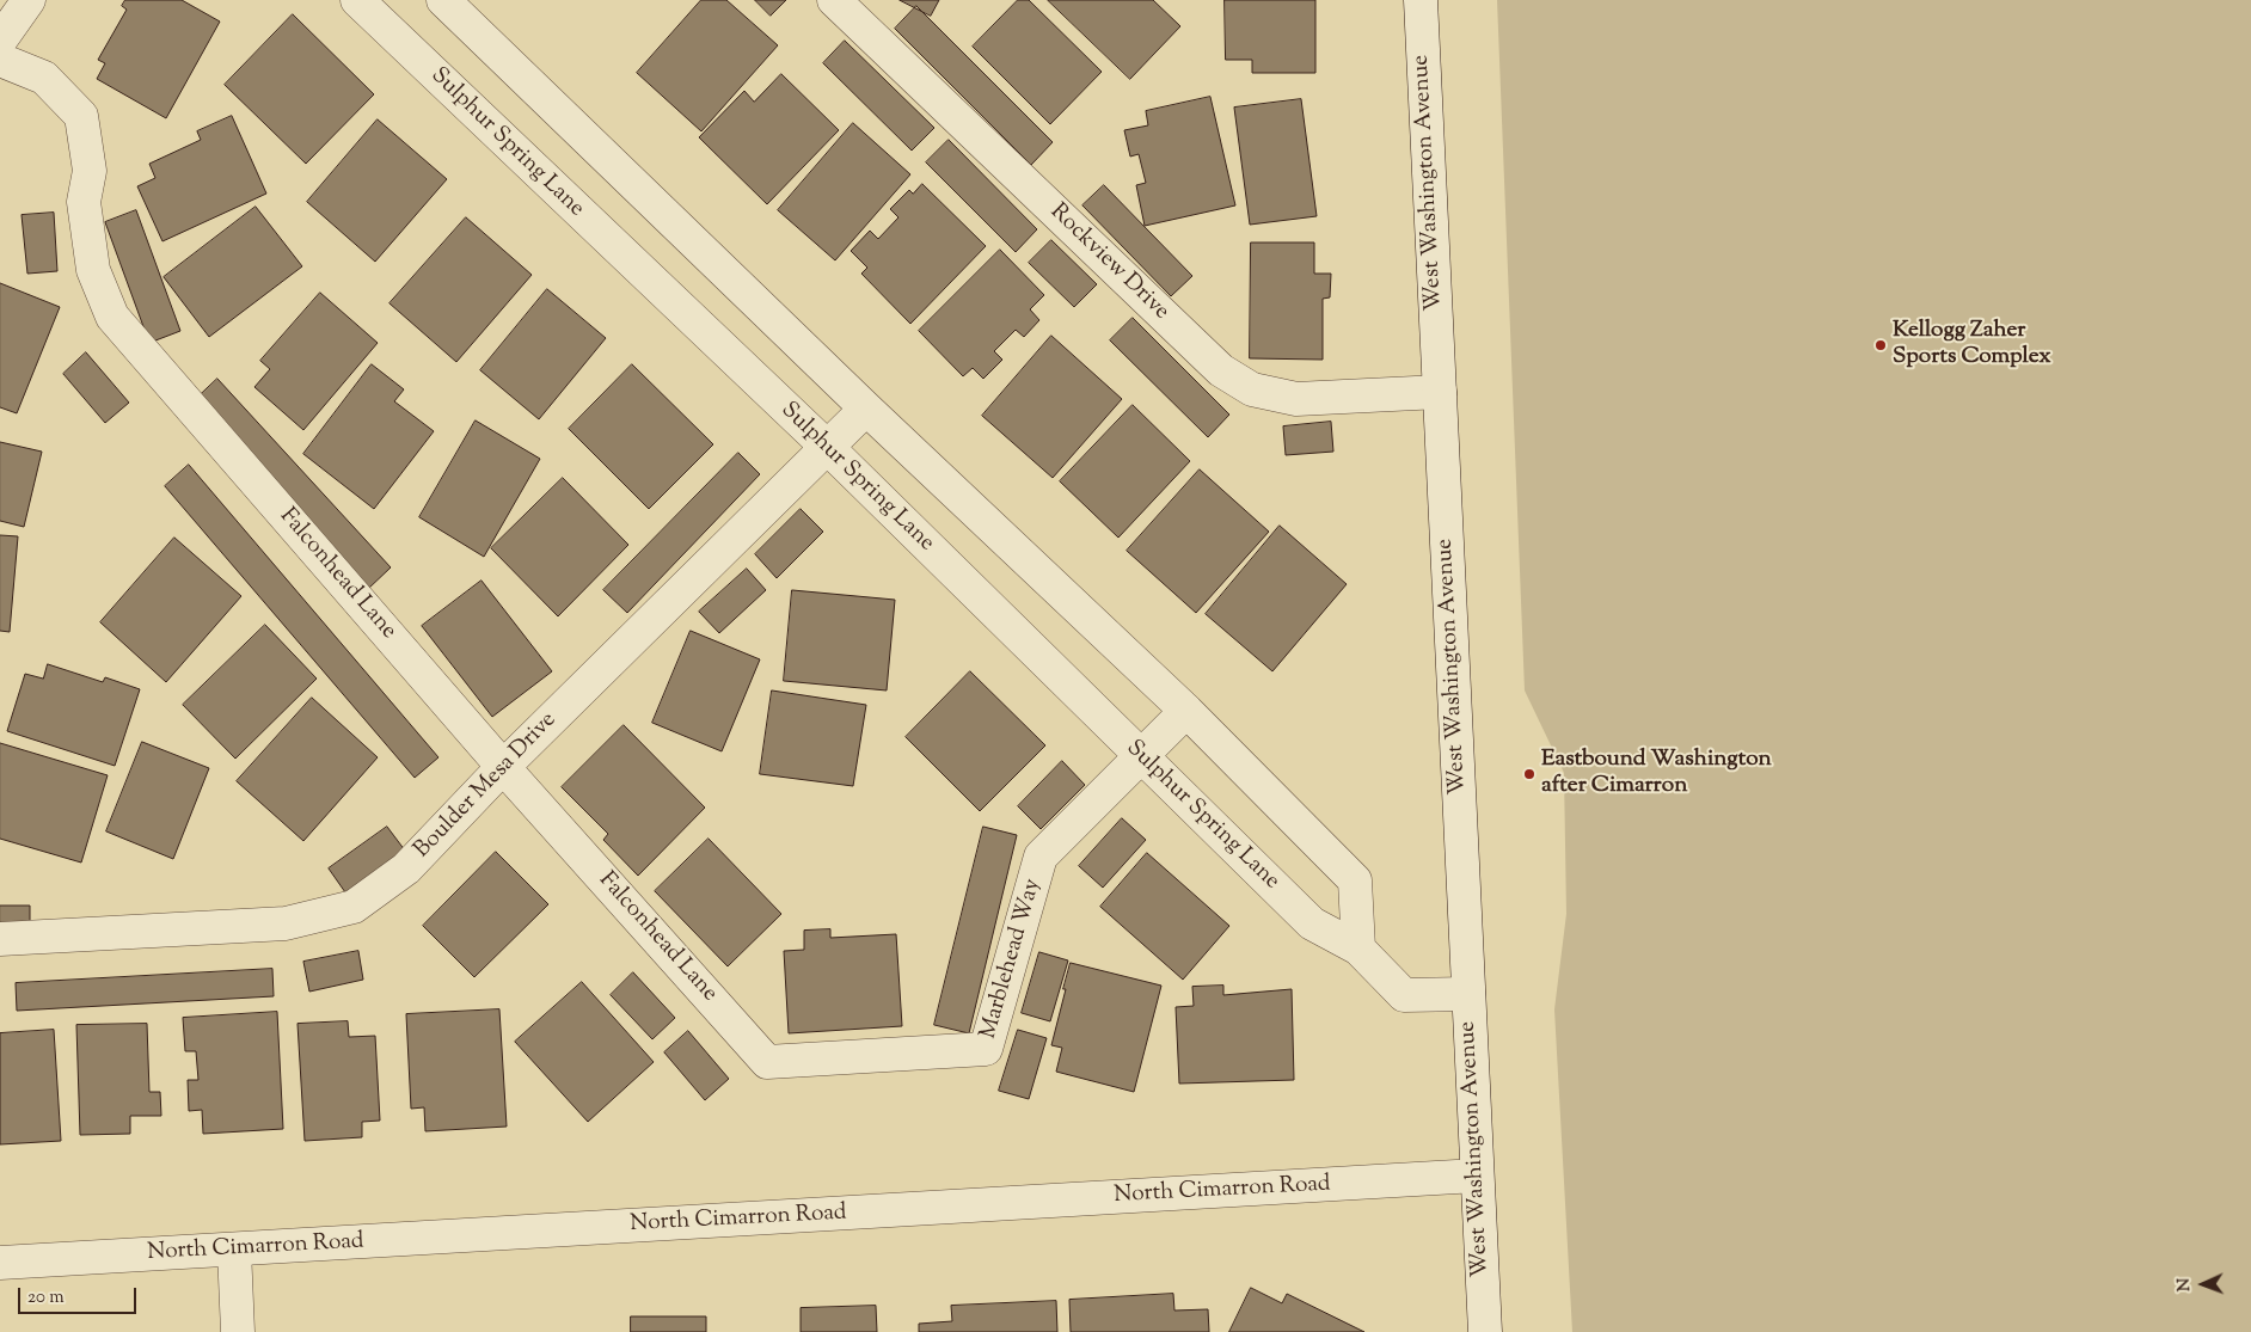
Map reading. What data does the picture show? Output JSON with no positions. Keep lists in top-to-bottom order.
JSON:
{
  "streets": {
    "street": [
      "Sulphur Spring Lane",
      "West Washington Avenue",
      "Rockview Drive",
      "Falconhead Lane",
      "Boulder Mesa Drive",
      "Marblehead Way",
      "North Cimarron Road"
    ]
  },
  "crossings": [
    ["Sulphur Spring Lane", "West Washington Avenue"],
    ["Sulphur Spring Lane", "Boulder Mesa Drive"],
    ["Sulphur Spring Lane", "Marblehead Way"],
    ["West Washington Avenue", "Rockview Drive"],
    ["West Washington Avenue", "North Cimarron Road"],
    ["Falconhead Lane", "Boulder Mesa Drive"],
    ["Falconhead Lane", "Marblehead Way"]
  ],
  "places": ["Kellogg Zaher Sports Complex", "Eastbound Washington after Cimarron"],
  "scale_bar": "20 m",
  "north": "left"
}
